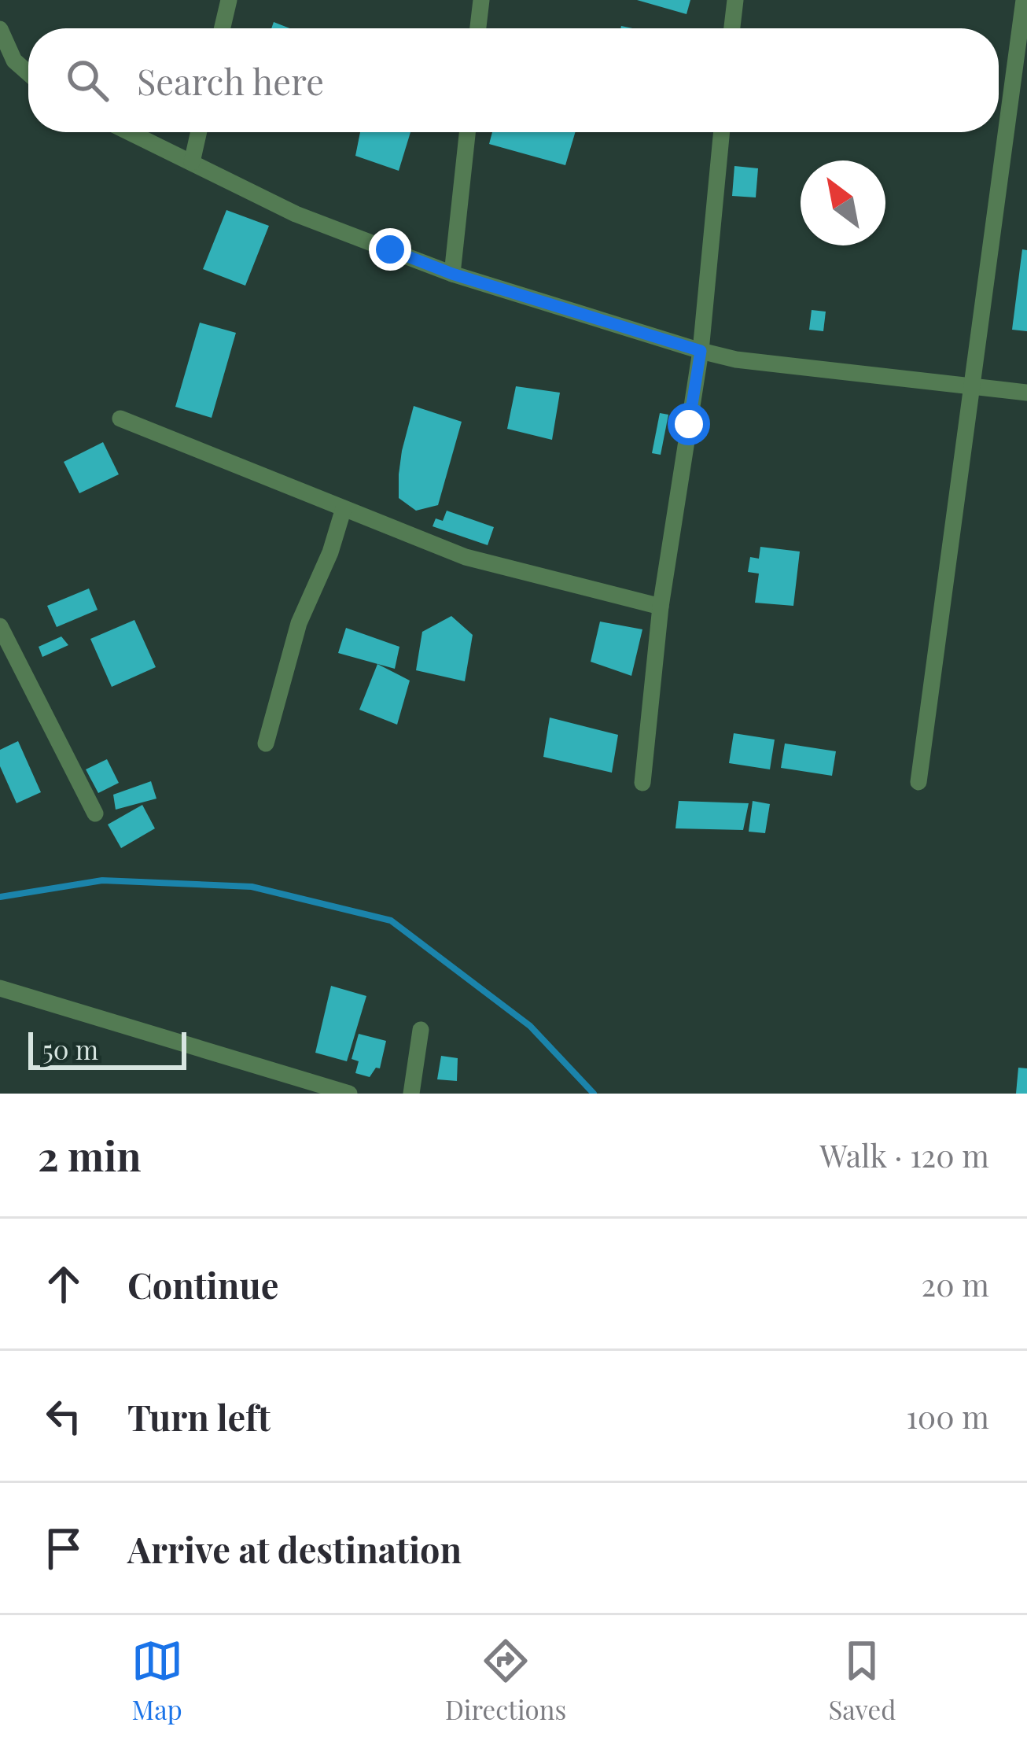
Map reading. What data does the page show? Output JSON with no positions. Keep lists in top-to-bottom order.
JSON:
{
  "scale_bar": "50 m",
  "north": "top left",
  "page": {
    "search": "Search here",
    "scale": "50 m",
    "heading": ["2 min", "Walk · 120 m"],
    "list": [
      ["Continue", "20 m"],
      ["Turn left", "100 m"],
      "Arrive at destination"
    ],
    "nav": ["Map", "Directions", "Saved"]
  }
}
